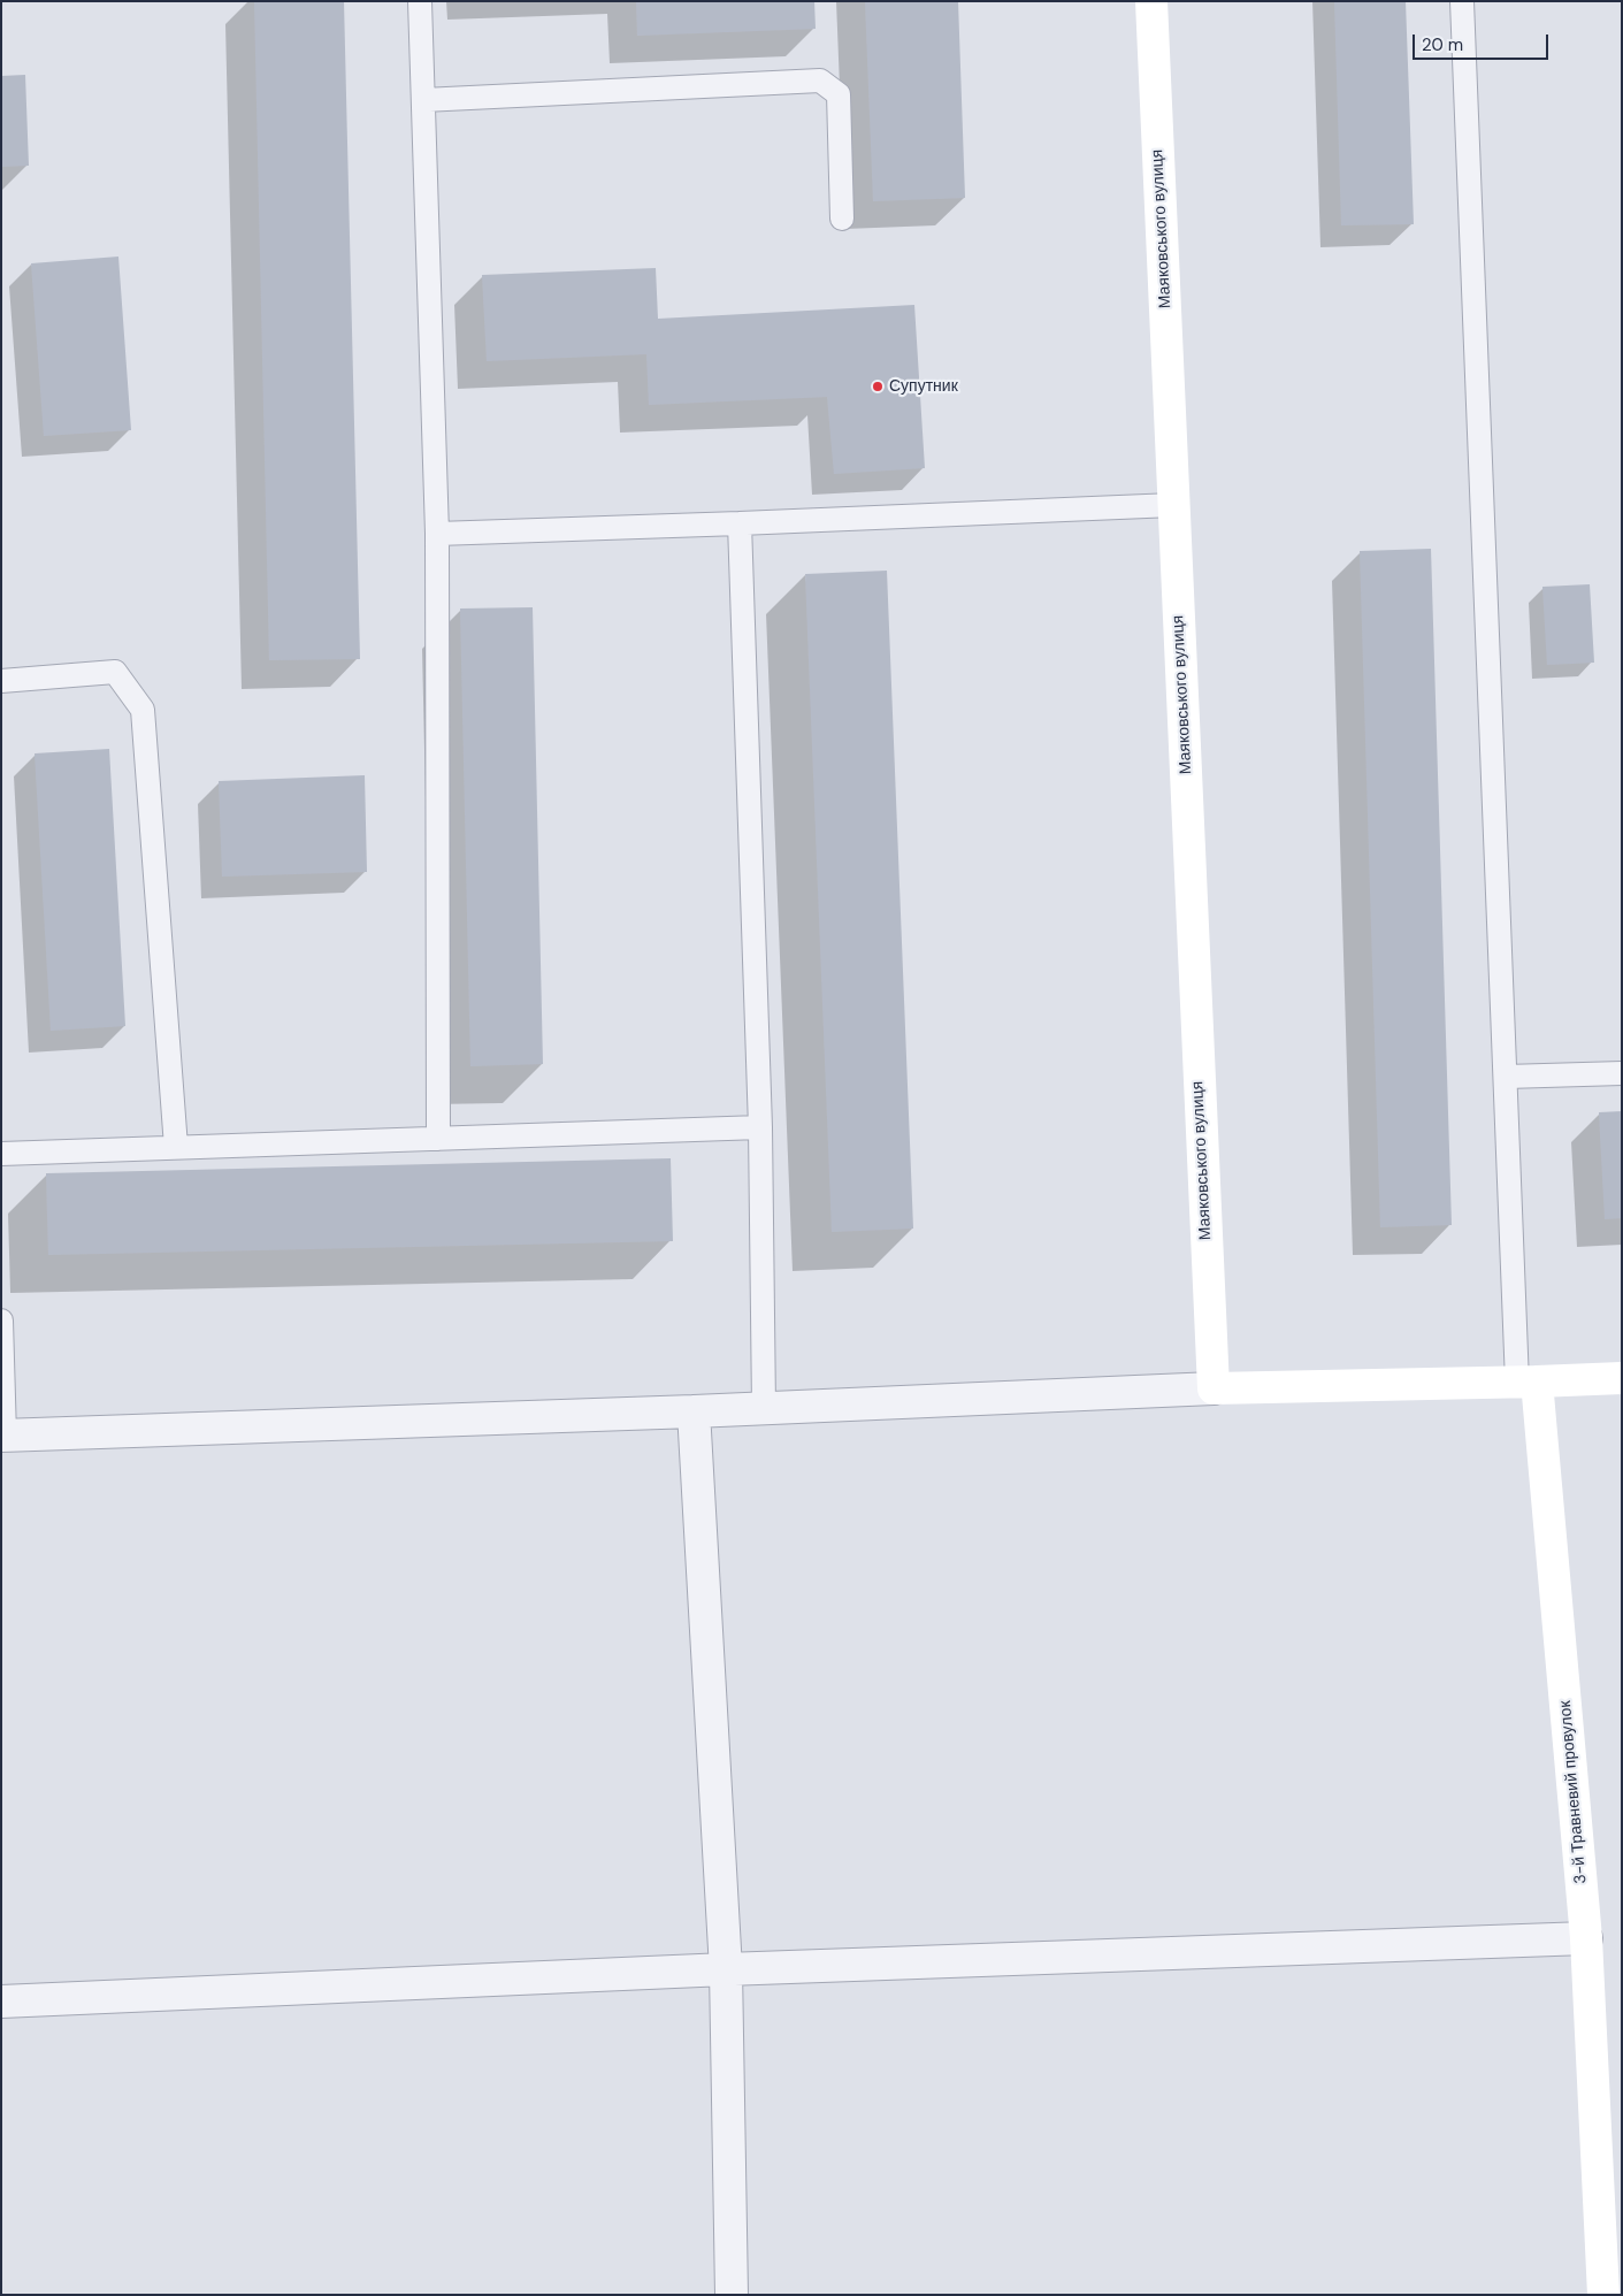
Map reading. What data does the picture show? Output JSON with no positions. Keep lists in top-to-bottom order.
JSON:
{
  "streets": {
    "main road": ["Маяковського вулиця", "3-й Травневий провулок"]
  },
  "places": ["Супутник"],
  "scale_bar": "20 m"
}
